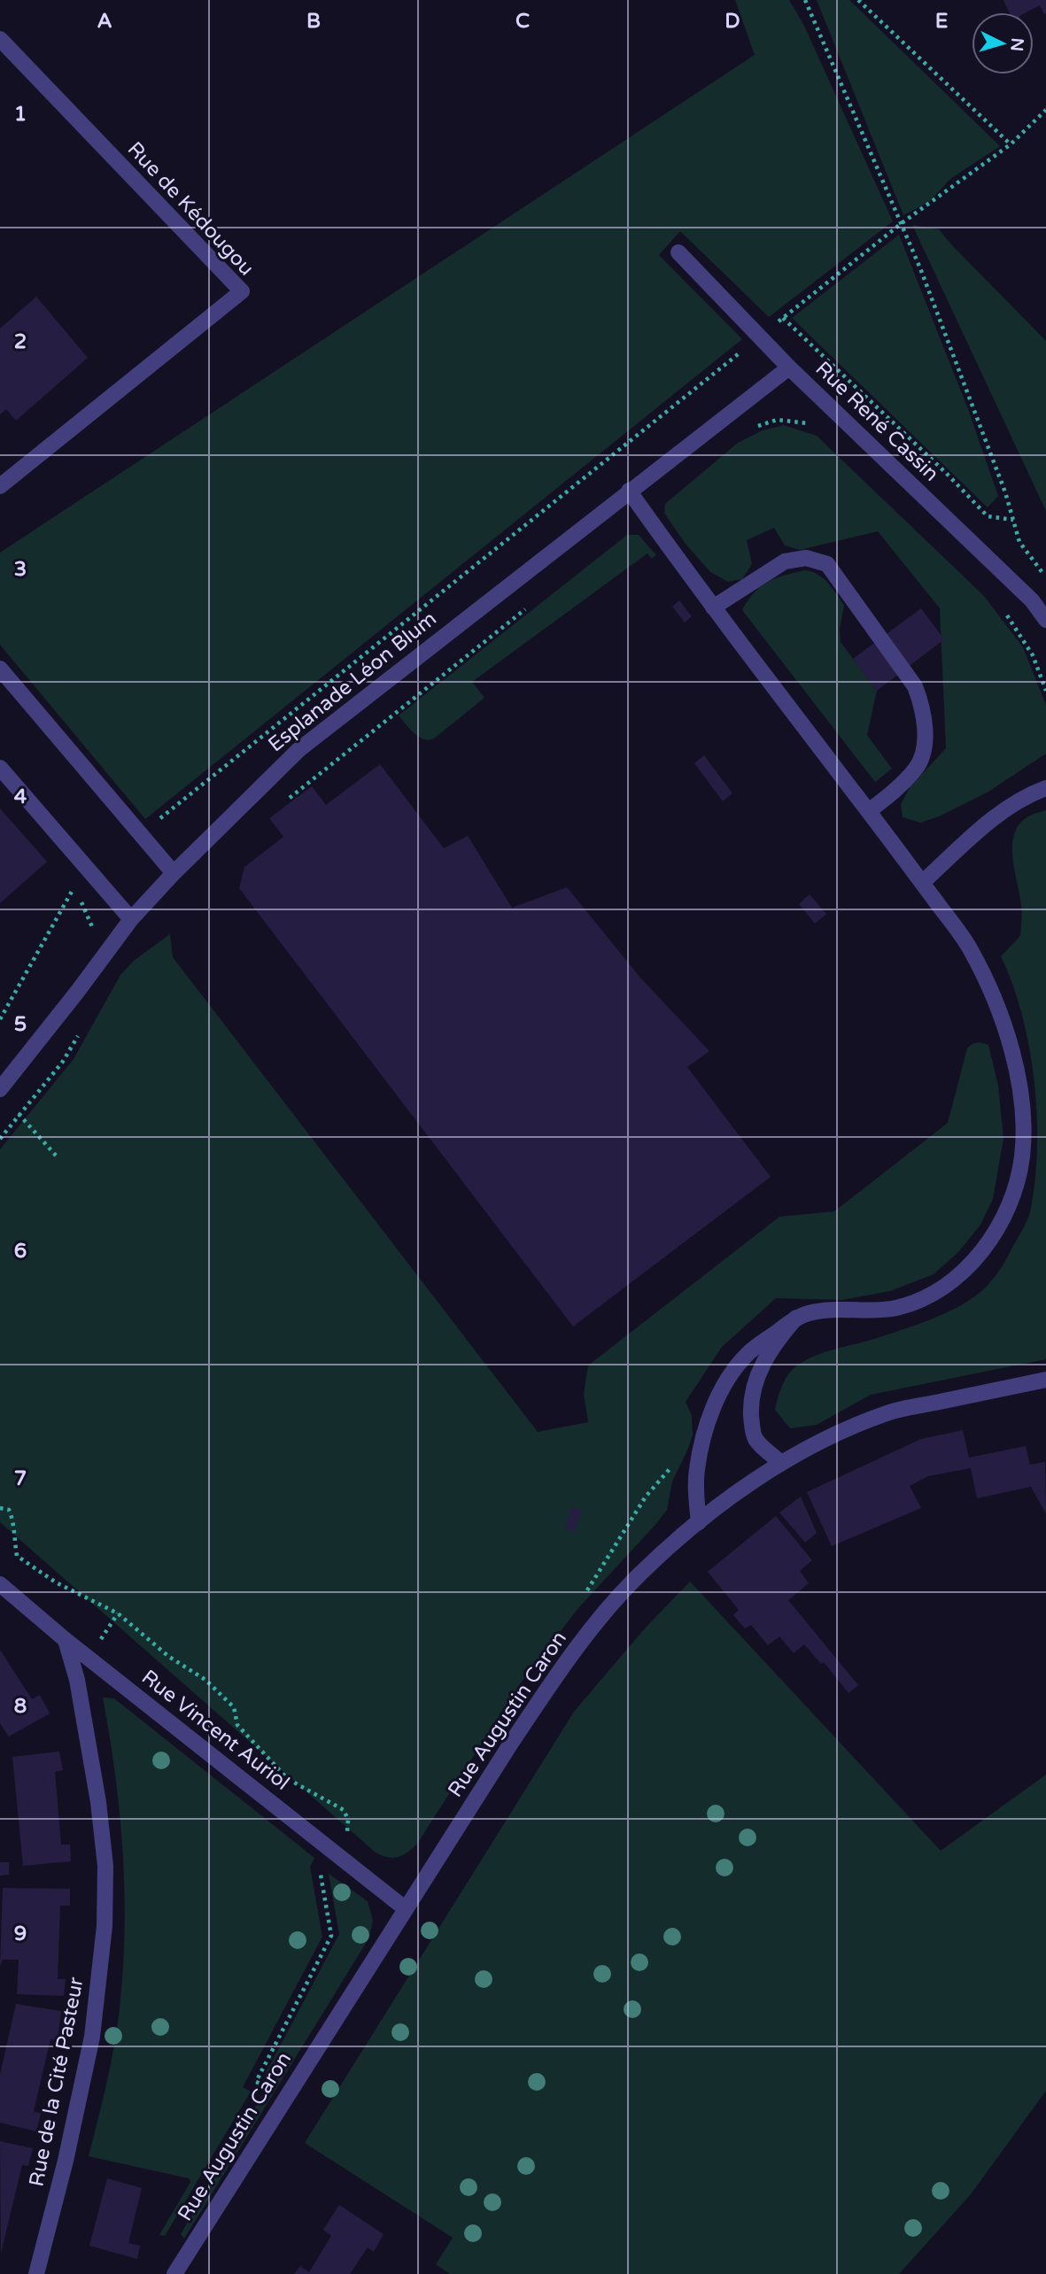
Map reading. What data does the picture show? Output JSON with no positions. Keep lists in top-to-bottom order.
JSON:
{
  "streets": {
    "street": [
      "Rue de Kédougou",
      "Rue René Cassin",
      "Esplanade Léon Blum",
      "Rue Augustin Caron",
      "Rue Vincent Auriol",
      "Rue de la Cité Pasteur"
    ]
  },
  "crossings": [
    ["Rue René Cassin", "Esplanade Léon Blum"],
    ["Rue Augustin Caron", "Rue Vincent Auriol"],
    ["Rue Vincent Auriol", "Rue de la Cité Pasteur"]
  ],
  "north": "right",
  "grid": {
    "columns": [
      "A",
      "B",
      "C",
      "D",
      "E"
    ],
    "rows": [
      "1",
      "2",
      "3",
      "4",
      "5",
      "6",
      "7",
      "8",
      "9"
    ]
  }
}
